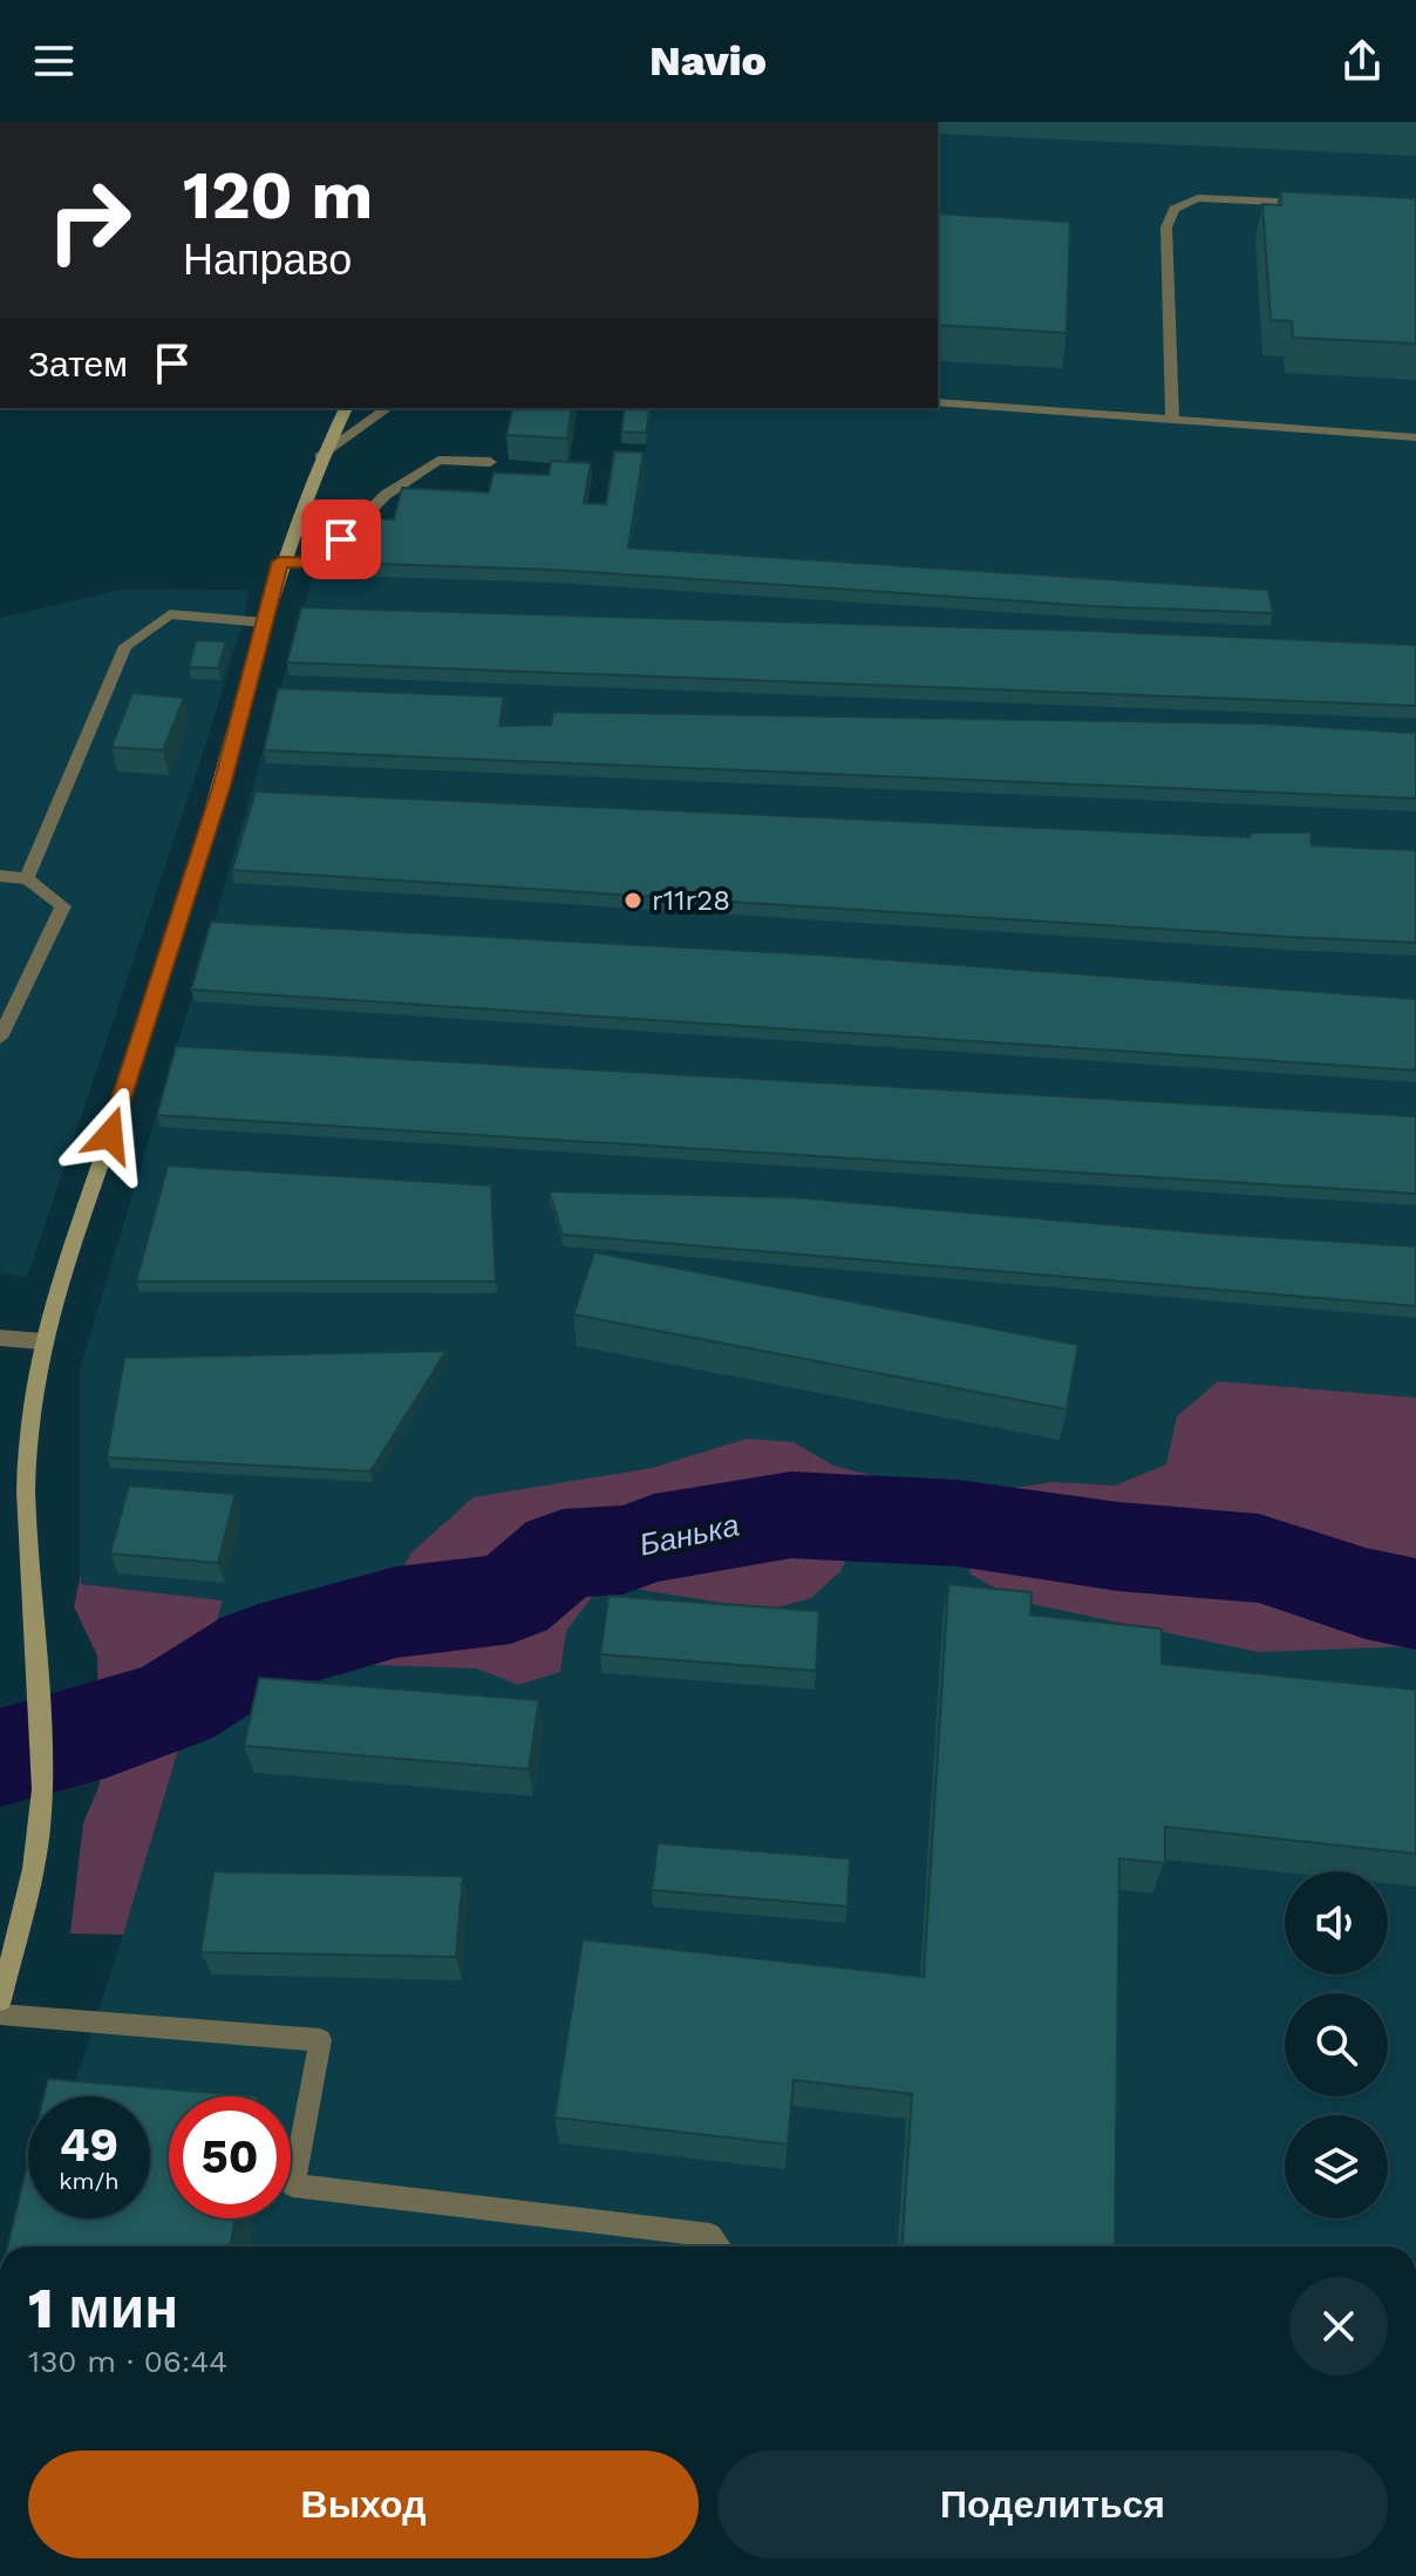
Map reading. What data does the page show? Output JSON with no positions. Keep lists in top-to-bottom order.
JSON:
{
  "water": ["Банька"],
  "places": ["r11r28"],
  "page": {
    "header": "Navio",
    "turn": ["120 m", "Направо"],
    "then": "Затем",
    "speed": "49 km/h",
    "limit": "50",
    "heading": ["1 мин", "130 m · 06:44"],
    "buttons": ["Выход", "Поделиться"]
  }
}
